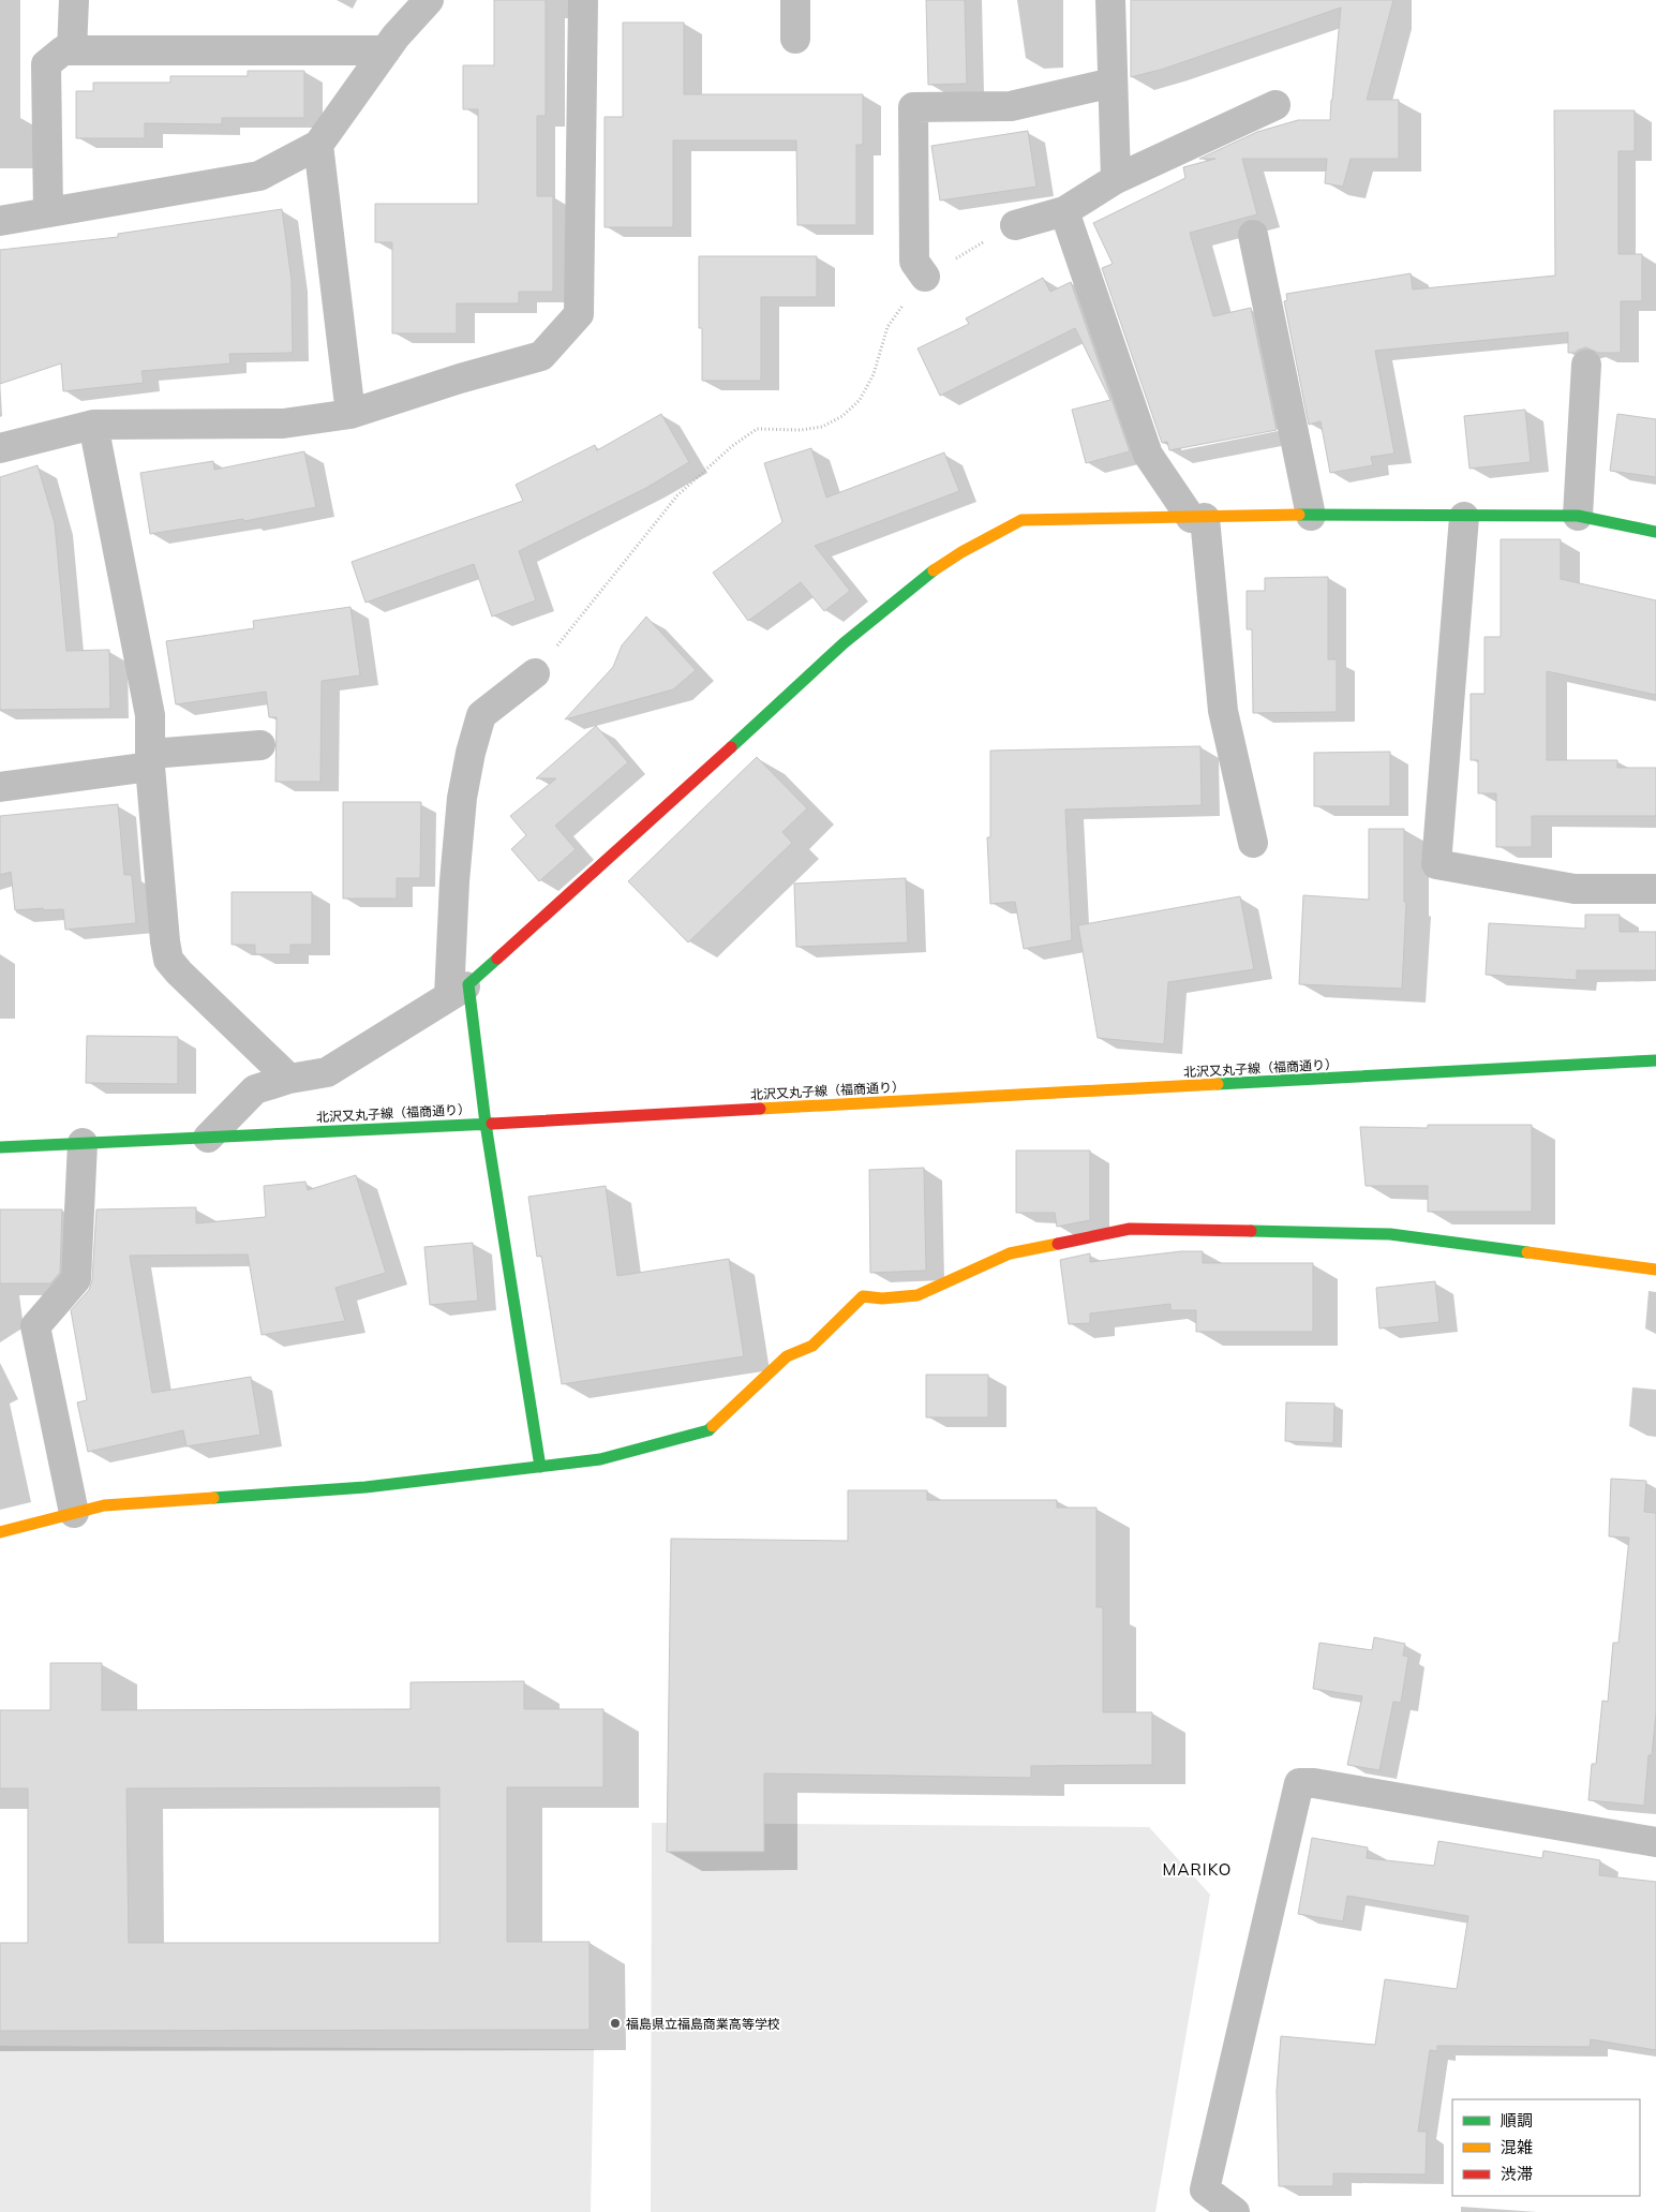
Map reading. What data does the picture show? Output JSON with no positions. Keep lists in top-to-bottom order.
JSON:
{
  "streets": {
    "street": ["北沢又丸子線（福商通り）"]
  },
  "districts": ["MARIKO"],
  "places": ["福島県立福島商業高等学校"],
  "legend": ["順調", "混雑", "渋滞"]
}
